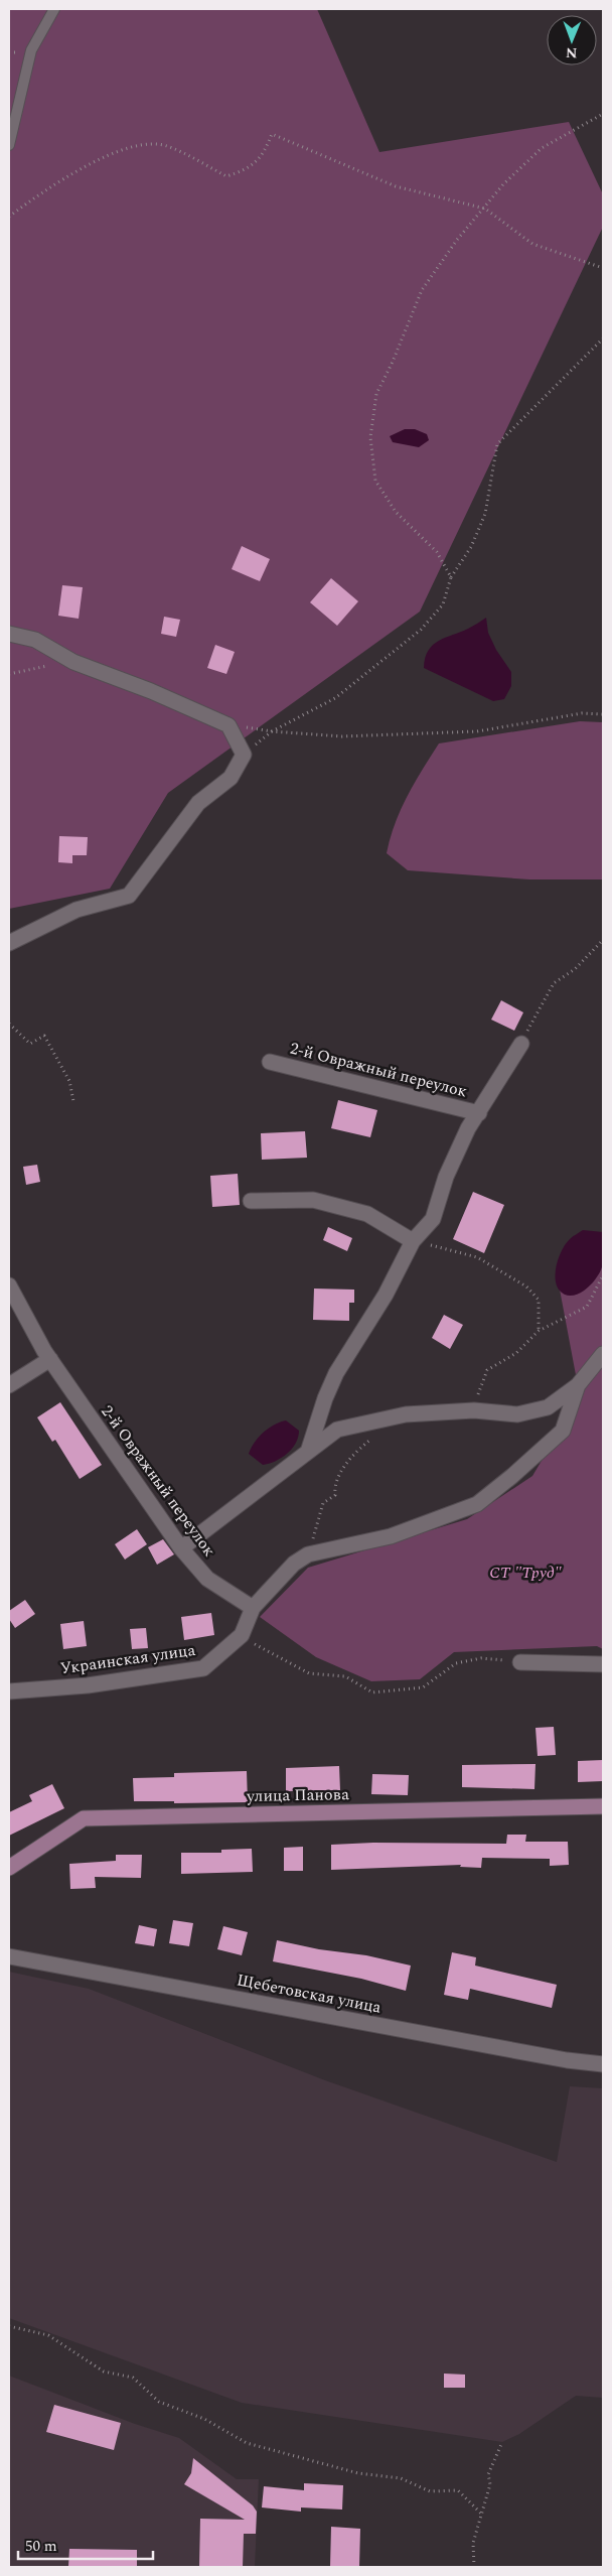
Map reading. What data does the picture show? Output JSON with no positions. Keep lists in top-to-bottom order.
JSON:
{
  "streets": {
    "street": [
      "2-й Овражный переулок",
      "Украинская улица",
      "улица Панова",
      "Щебетовская улица"
    ]
  },
  "crossings": [
    ["2-й Овражный переулок", "Украинская улица"]
  ],
  "parks": ["СТ \"Труд\""],
  "scale_bar": "50 m",
  "north": "bottom"
}
